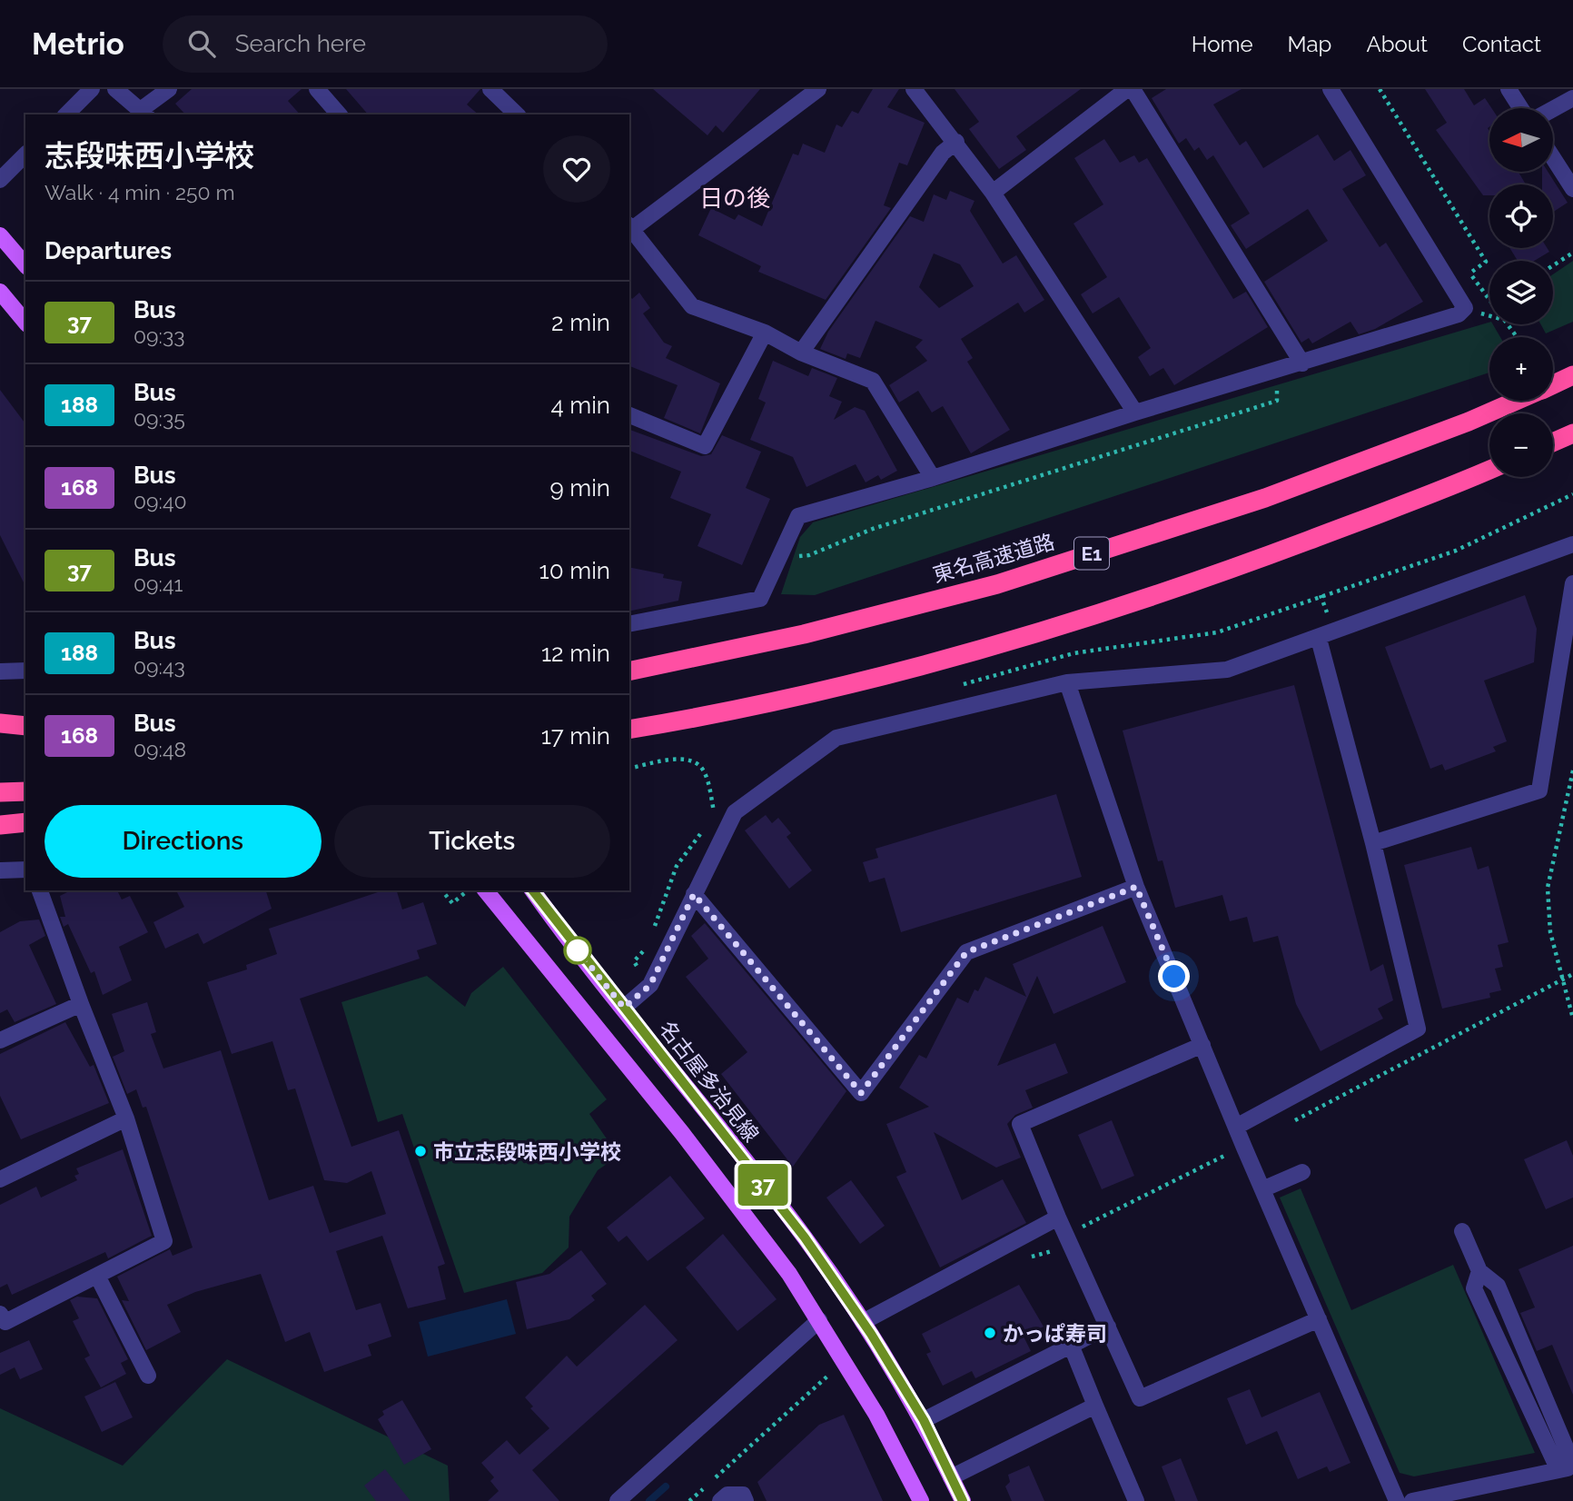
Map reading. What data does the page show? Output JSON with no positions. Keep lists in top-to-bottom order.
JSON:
{
  "streets": {
    "highway": ["E1", "東名高速道路"],
    "main road": ["名古屋多治見線"]
  },
  "districts": ["日の後"],
  "places": ["市立志段味西小学校", "かっぱ寿司"],
  "lines": ["bus line 37"],
  "north": "left",
  "page": {
    "header": "Metrio",
    "search": "Search here",
    "nav": [
      "Home",
      "Map",
      "About",
      "Contact"
    ],
    "on_map": "37",
    "map_buttons": ["+", "−"],
    "heading": [
      ["志段味西小学校", "Walk · 4 min · 250 m"],
      "Departures"
    ],
    "list": [
      {
        "mark": "37",
        "name": "Bus",
        "note": "09:33",
        "value": "2 min"
      },
      {
        "mark": "188",
        "name": "Bus",
        "note": "09:35",
        "value": "4 min"
      },
      {
        "mark": "168",
        "name": "Bus",
        "note": "09:40",
        "value": "9 min"
      },
      {
        "mark": "37",
        "name": "Bus",
        "note": "09:41",
        "value": "10 min"
      },
      {
        "mark": "188",
        "name": "Bus",
        "note": "09:43",
        "value": "12 min"
      },
      {
        "mark": "168",
        "name": "Bus",
        "note": "09:48",
        "value": "17 min"
      }
    ],
    "buttons": ["Directions", "Tickets"]
  }
}
